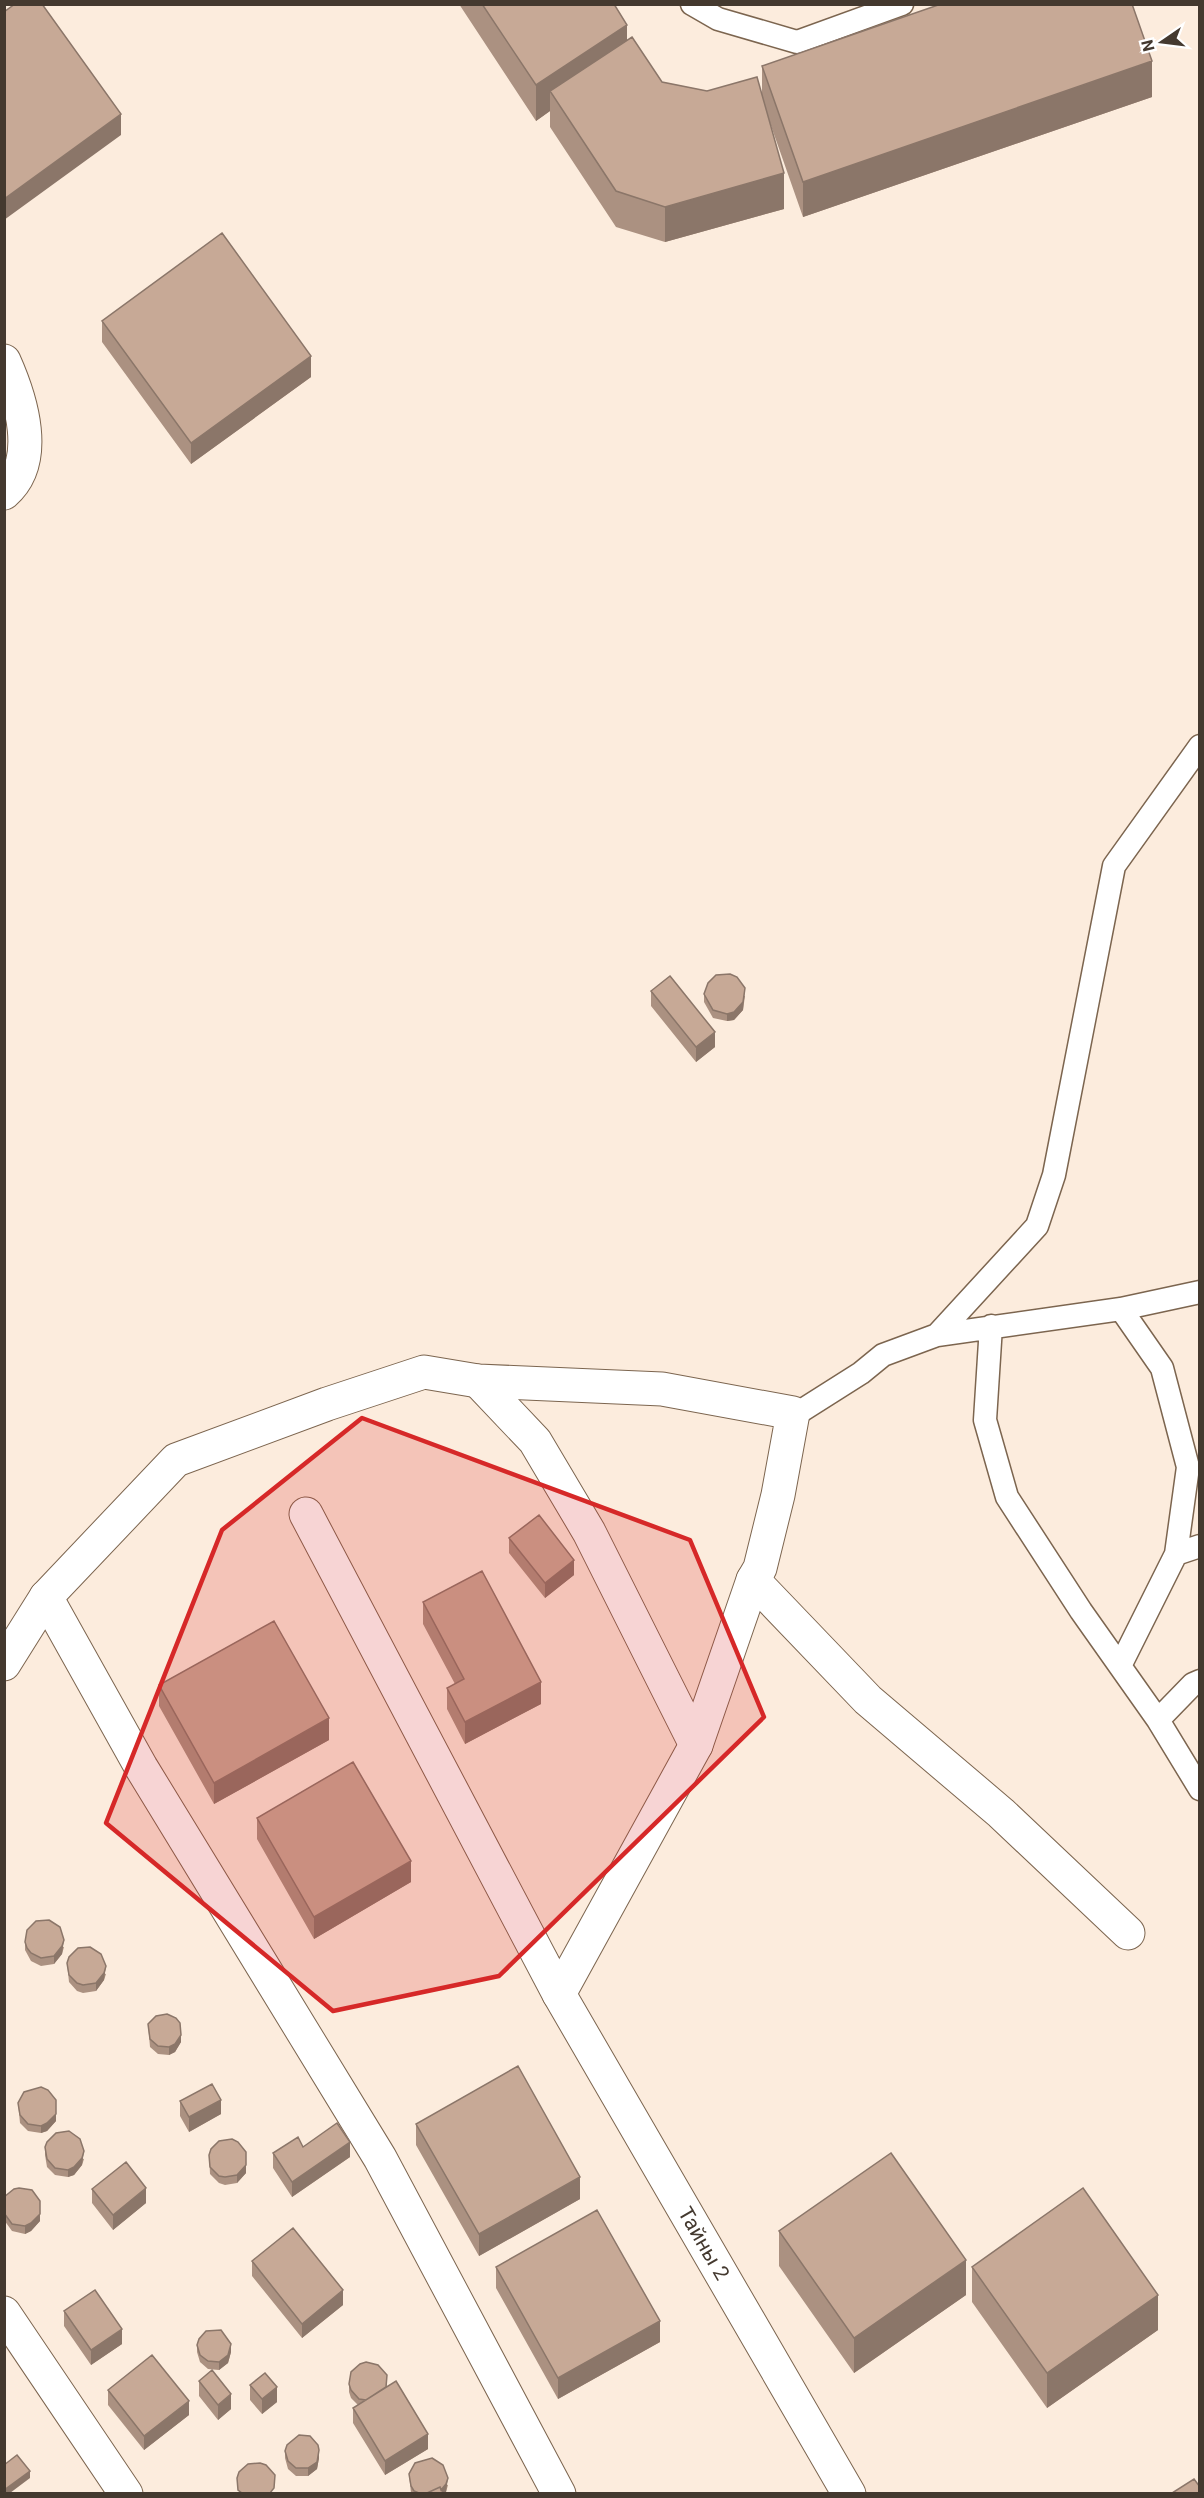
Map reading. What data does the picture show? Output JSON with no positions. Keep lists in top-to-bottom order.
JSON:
{
  "streets": {
    "street": ["Тайны 2"]
  },
  "north": "left"
}
